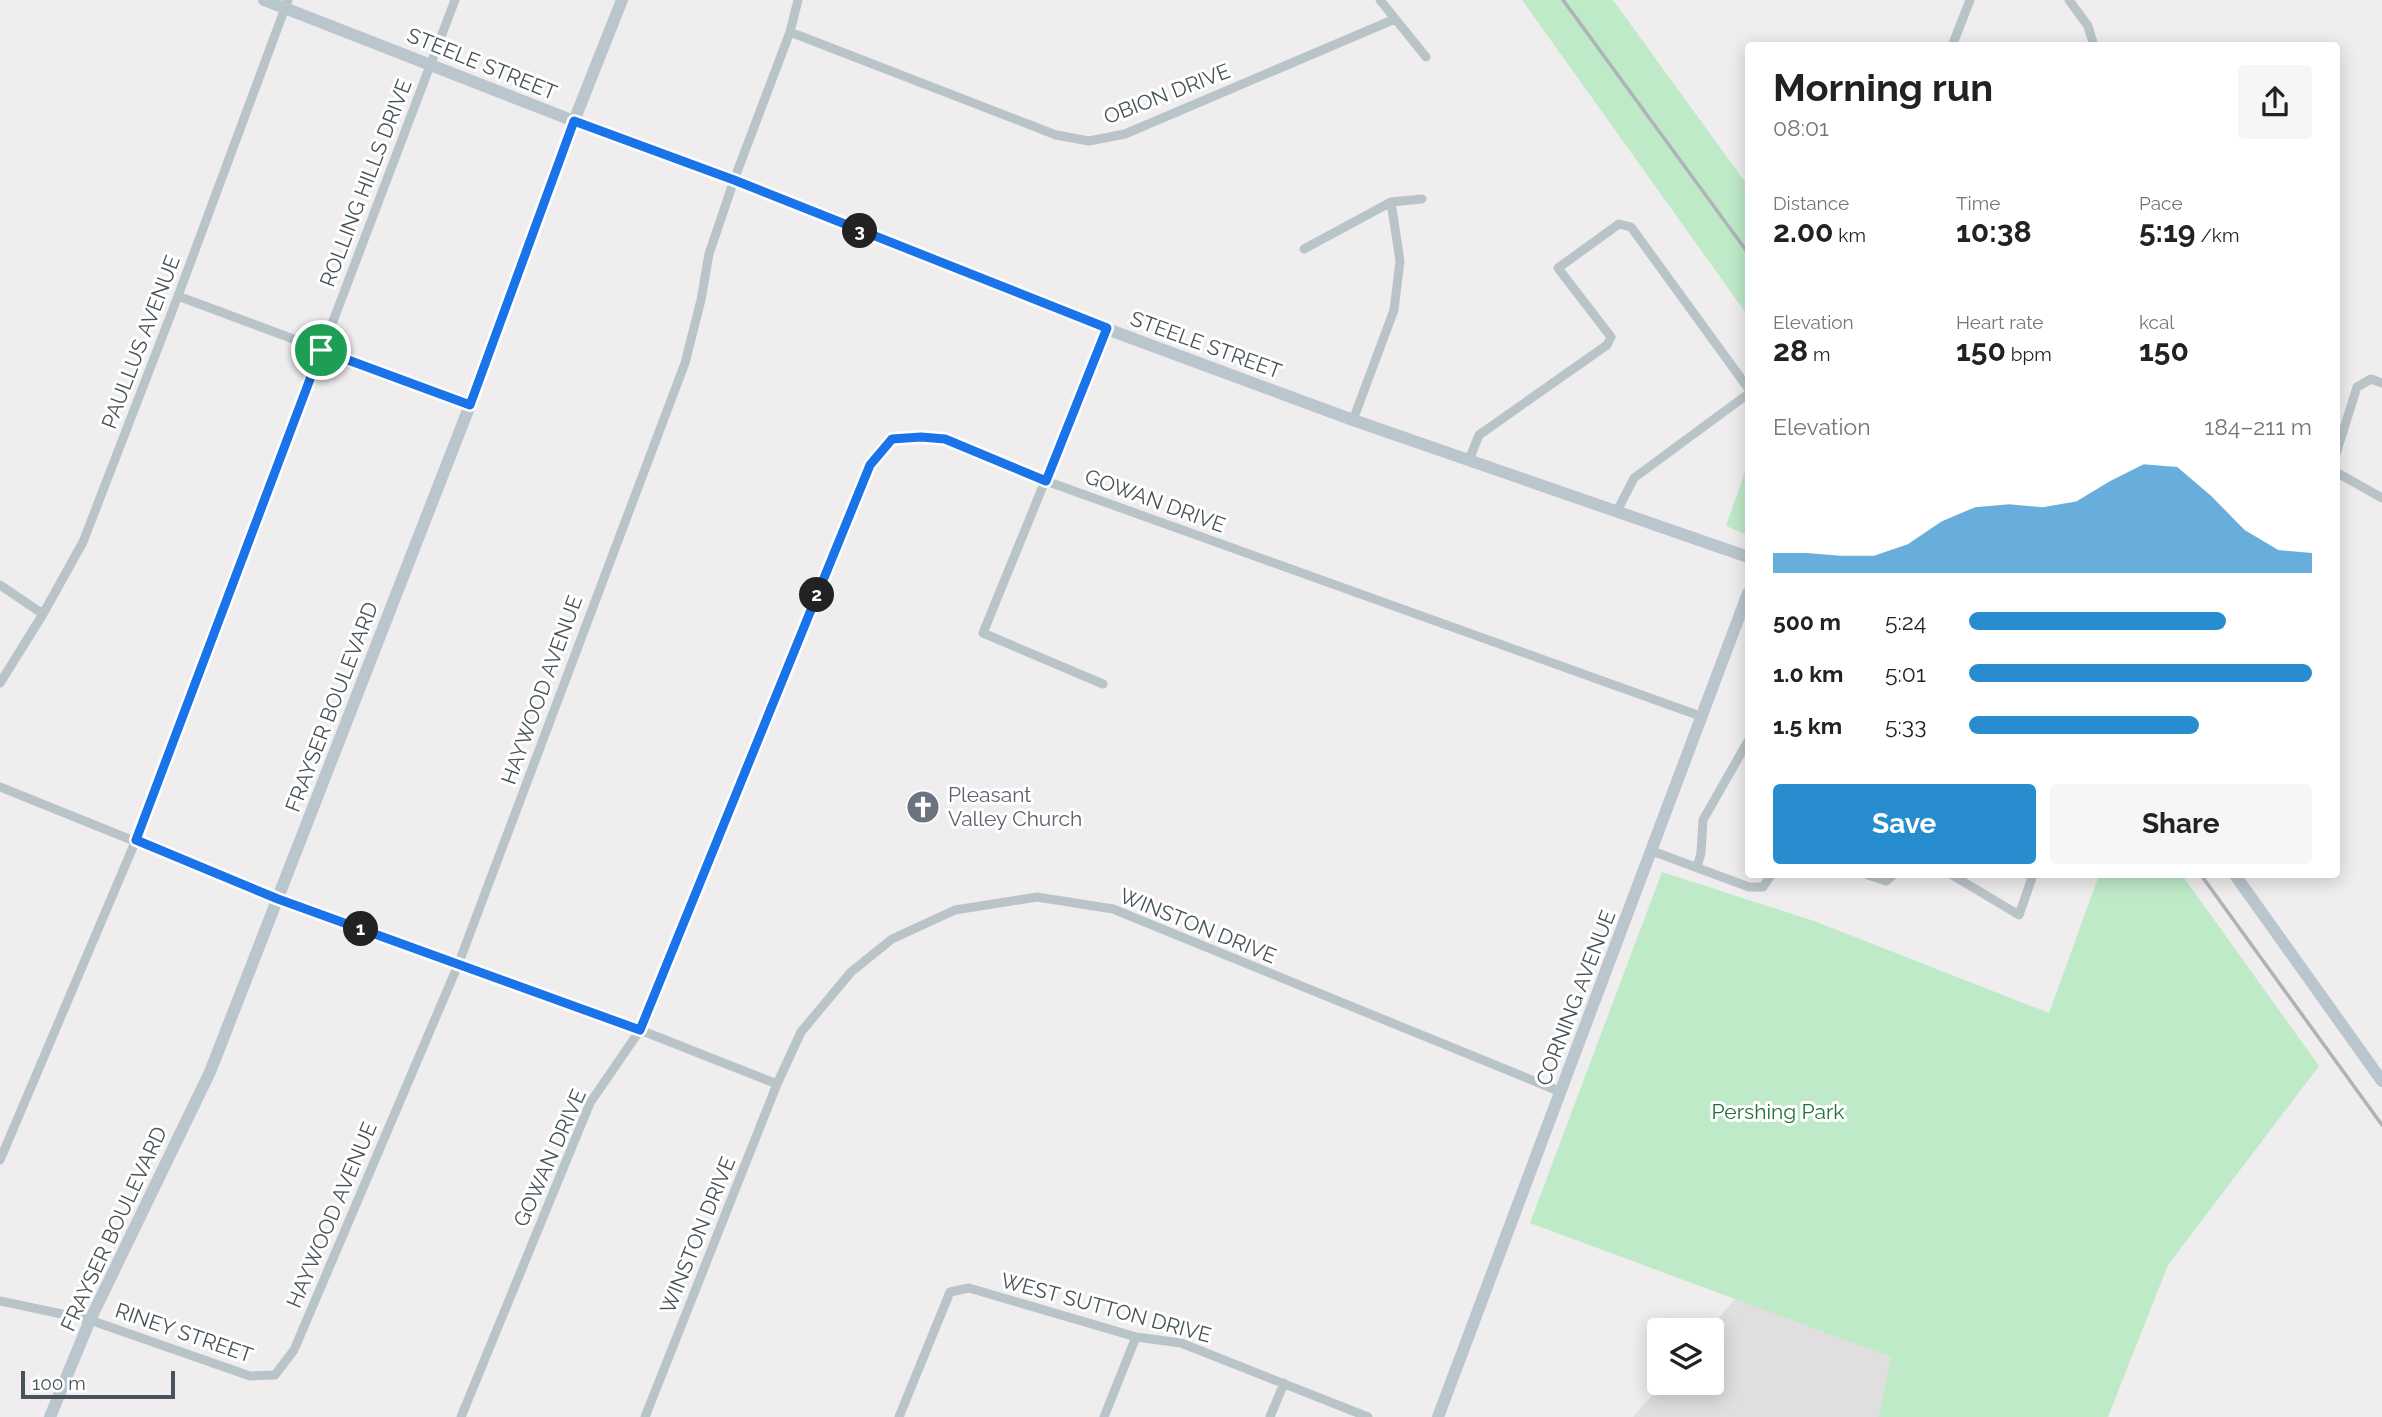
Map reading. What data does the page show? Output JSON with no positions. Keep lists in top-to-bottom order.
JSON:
{
  "streets": {
    "street": [
      "STEELE STREET",
      "OBION DRIVE",
      "ROLLING HILLS DRIVE",
      "PAULLUS AVENUE",
      "GOWAN DRIVE",
      "HAYWOOD AVENUE",
      "FRAYSER BOULEVARD",
      "WINSTON DRIVE",
      "CORNING AVENUE",
      "WEST SUTTON DRIVE",
      "RINEY STREET"
    ]
  },
  "crossings": [
    ["STEELE STREET", "ROLLING HILLS DRIVE"],
    ["STEELE STREET", "PAULLUS AVENUE"],
    ["STEELE STREET", "HAYWOOD AVENUE"],
    ["STEELE STREET", "FRAYSER BOULEVARD"],
    ["OBION DRIVE", "HAYWOOD AVENUE"],
    ["GOWAN DRIVE", "CORNING AVENUE"],
    ["HAYWOOD AVENUE", "RINEY STREET"],
    ["FRAYSER BOULEVARD", "RINEY STREET"],
    ["WINSTON DRIVE", "CORNING AVENUE"]
  ],
  "parks": ["Pershing Park"],
  "places": {
    "church": ["Pleasant Valley Church"]
  },
  "scale_bar": "100 m",
  "page": {
    "heading": ["Morning run", "08:01"],
    "stats": [
      ["Distance", "2.00 km"],
      ["Time", "10:38"],
      ["Pace", "5:19 /km"],
      ["Elevation", "28 m"],
      ["Heart rate", "150 bpm"],
      ["kcal", "150"]
    ],
    "pins": ["3", "2", "1"],
    "chart": ["Elevation", "184–211 m"],
    "list": [
      {
        "name": "500 m",
        "note": "5:24"
      },
      {
        "name": "1.0 km",
        "note": "5:01"
      },
      {
        "name": "1.5 km",
        "note": "5:33"
      }
    ],
    "buttons": ["Save", "Share"],
    "scale": "100 m"
  }
}
